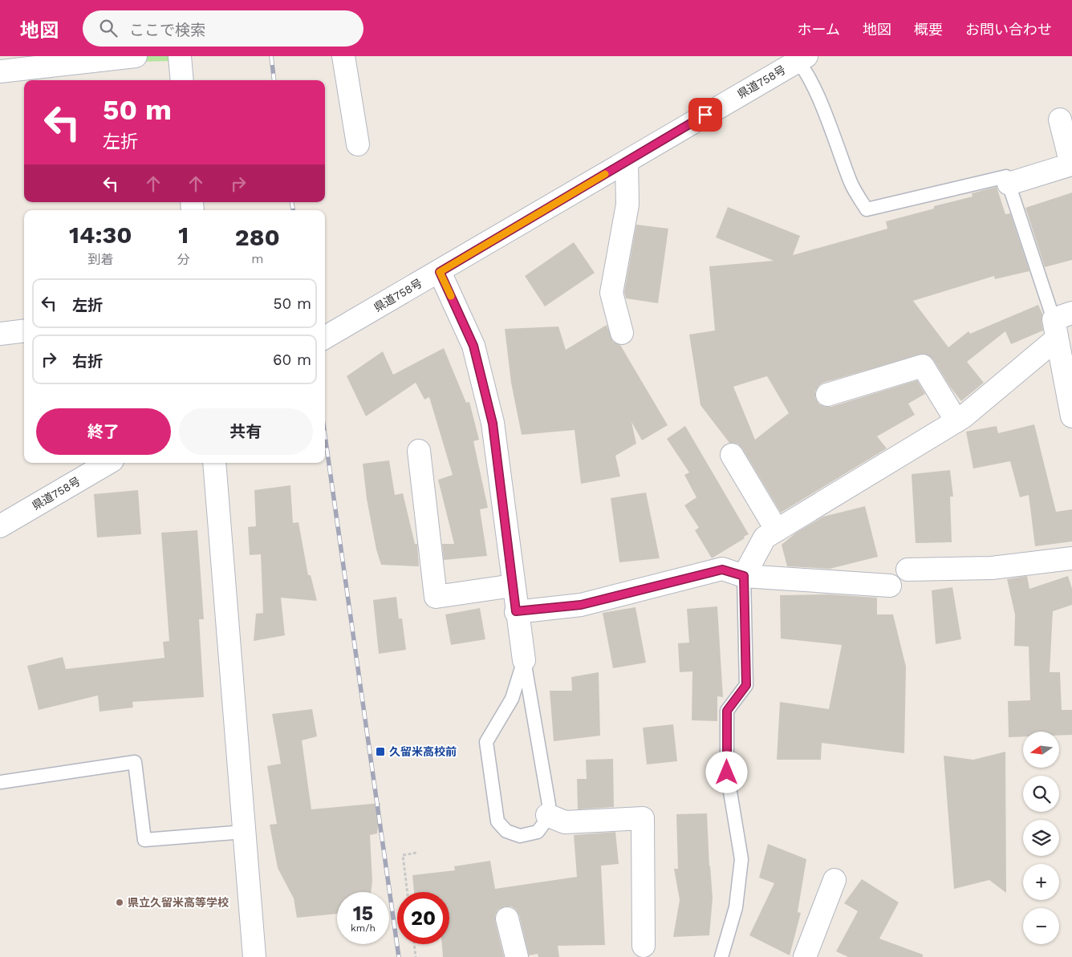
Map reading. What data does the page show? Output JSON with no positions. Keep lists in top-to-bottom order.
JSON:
{
  "streets": {
    "street": ["県道758号"]
  },
  "places": {
    "transit": ["久留米高校前"],
    "other": ["県立久留米高等学校"]
  },
  "north": "left",
  "page": {
    "header": "地図",
    "search": "ここで検索",
    "nav": [
      "ホーム",
      "地図",
      "概要",
      "お問い合わせ"
    ],
    "turn": ["50 m", "左折"],
    "eta": [
      "14:30",
      "到着",
      "1",
      "分",
      "280",
      "m"
    ],
    "list": [
      {
        "name": "左折",
        "value": "50 m"
      },
      {
        "name": "右折",
        "value": "60 m"
      }
    ],
    "buttons": ["終了", "共有"],
    "map_buttons": ["+", "−"],
    "speed": "15 km/h",
    "limit": "20"
  }
}
